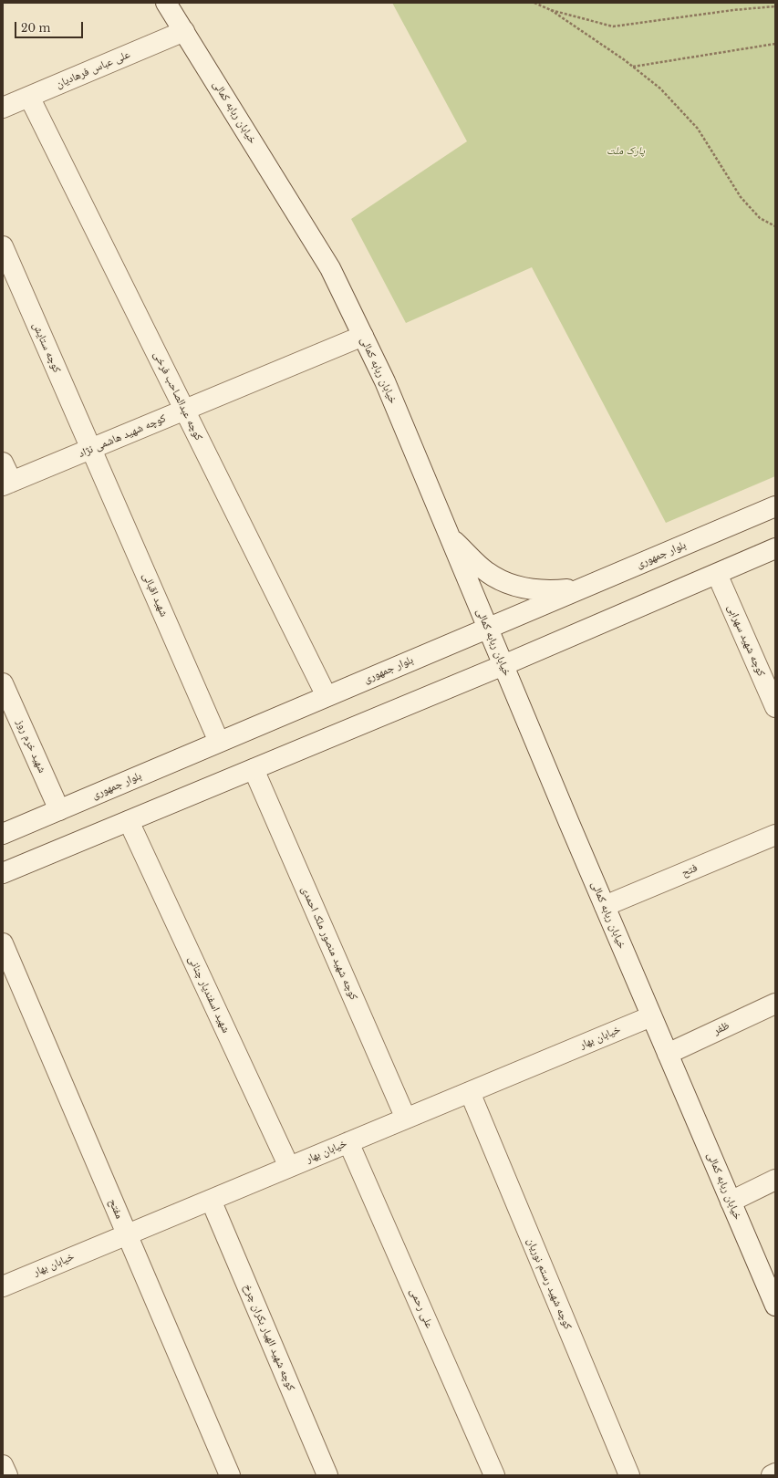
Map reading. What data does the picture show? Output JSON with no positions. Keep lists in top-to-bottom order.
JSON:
{
  "streets": {
    "street": [
      "علی عباس فرهادیان",
      "خیابان ربابه کمالی",
      "کوچه ستایش",
      "کوچه عبدالصاحب فرخی",
      "کوچه شهید هاشمی نژاد",
      "بلوار جمهوری",
      "شهید اقبالی",
      "کوچه شهید سهرابی",
      "شهید خرم روز",
      "فتح",
      "کوچه شهید منصور ملک احمدی",
      "شهید اسفندیار چنانی",
      "ظفر",
      "خیابان بهار",
      "مفتح",
      "کوچه شهید رستم نوریان",
      "علی رحمی",
      "کوچه شهید الهیار بکران چرخ"
    ]
  },
  "crossings": [
    ["علی عباس فرهادیان", "خیابان ربابه کمالی"],
    ["علی عباس فرهادیان", "کوچه عبدالصاحب فرخی"],
    ["خیابان ربابه کمالی", "کوچه شهید هاشمی نژاد"],
    ["خیابان ربابه کمالی", "بلوار جمهوری"],
    ["خیابان ربابه کمالی", "فتح"],
    ["خیابان ربابه کمالی", "ظفر"],
    ["خیابان ربابه کمالی", "خیابان بهار"],
    ["کوچه ستایش", "کوچه شهید هاشمی نژاد"],
    ["کوچه ستایش", "شهید اقبالی"],
    ["کوچه عبدالصاحب فرخی", "کوچه شهید هاشمی نژاد"],
    ["کوچه عبدالصاحب فرخی", "بلوار جمهوری"],
    ["کوچه شهید هاشمی نژاد", "شهید اقبالی"],
    ["بلوار جمهوری", "شهید اقبالی"],
    ["بلوار جمهوری", "شهید خرم روز"],
    ["کوچه شهید منصور ملک احمدی", "خیابان بهار"],
    ["شهید اسفندیار چنانی", "خیابان بهار"],
    ["خیابان بهار", "مفتح"],
    ["خیابان بهار", "کوچه شهید رستم نوریان"],
    ["خیابان بهار", "علی رحمی"],
    ["خیابان بهار", "کوچه شهید الهیار بکران چرخ"]
  ],
  "parks": ["پارک ملت"],
  "scale_bar": "20 m"
}
